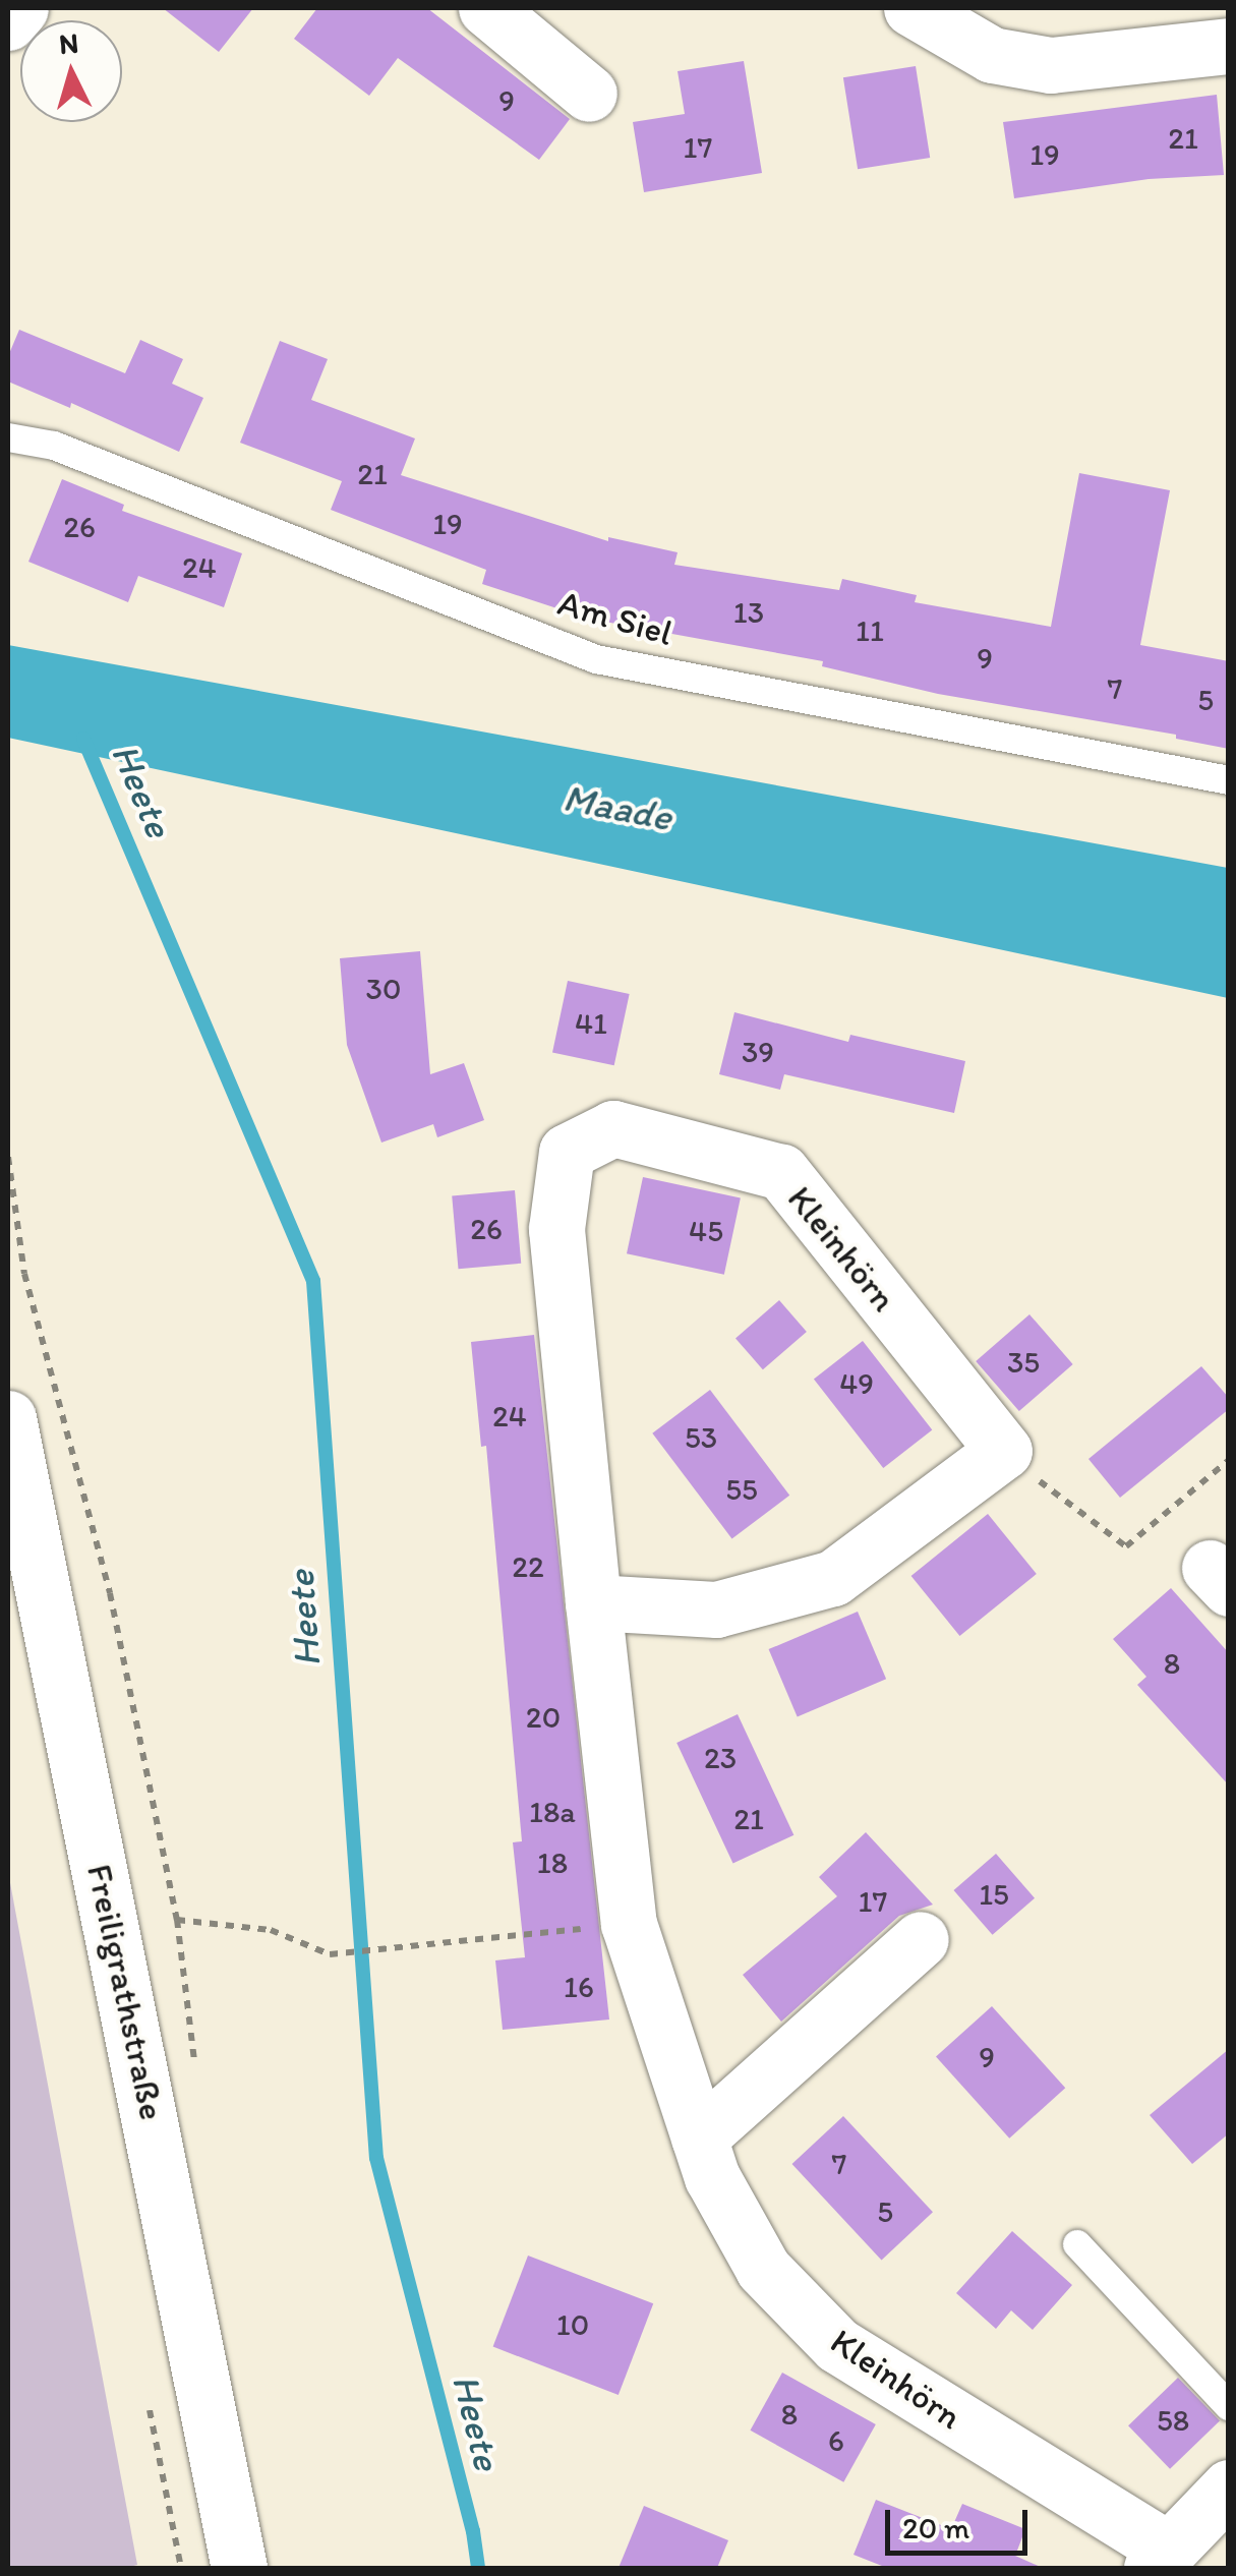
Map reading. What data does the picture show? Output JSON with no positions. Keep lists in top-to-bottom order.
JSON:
{
  "streets": {
    "street": ["Kleinhörn", "Freiligrathstraße"],
    "lane": ["Am Siel"]
  },
  "water": ["Heete", "Maade"],
  "house_numbers": [
    "9",
    "21",
    "17",
    "19",
    "21",
    "19",
    "26",
    "24",
    "13",
    "11",
    "9",
    "7",
    "5",
    "30",
    "41",
    "39",
    "26",
    "45",
    "35",
    "49",
    "24",
    "53",
    "55",
    "22",
    "8",
    "20",
    "23",
    "18a",
    "21",
    "18",
    "15",
    "17",
    "16",
    "9",
    "7",
    "5",
    "10",
    "8",
    "58",
    "6"
  ],
  "scale_bar": "20 m",
  "north": "top"
}
